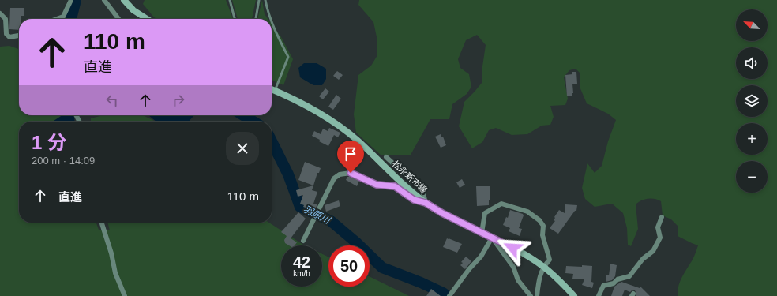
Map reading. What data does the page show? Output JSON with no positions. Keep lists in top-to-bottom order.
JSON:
{
  "streets": {
    "main road": ["松永新市線"]
  },
  "water": ["羽原川"],
  "north": "top left",
  "page": {
    "map_buttons": ["+", "−"],
    "turn": ["110 m", "直進"],
    "heading": ["1 分", "200 m · 14:09"],
    "list": [
      {
        "name": "直進",
        "value": "110 m"
      }
    ],
    "speed": "42 km/h",
    "limit": "50"
  }
}
